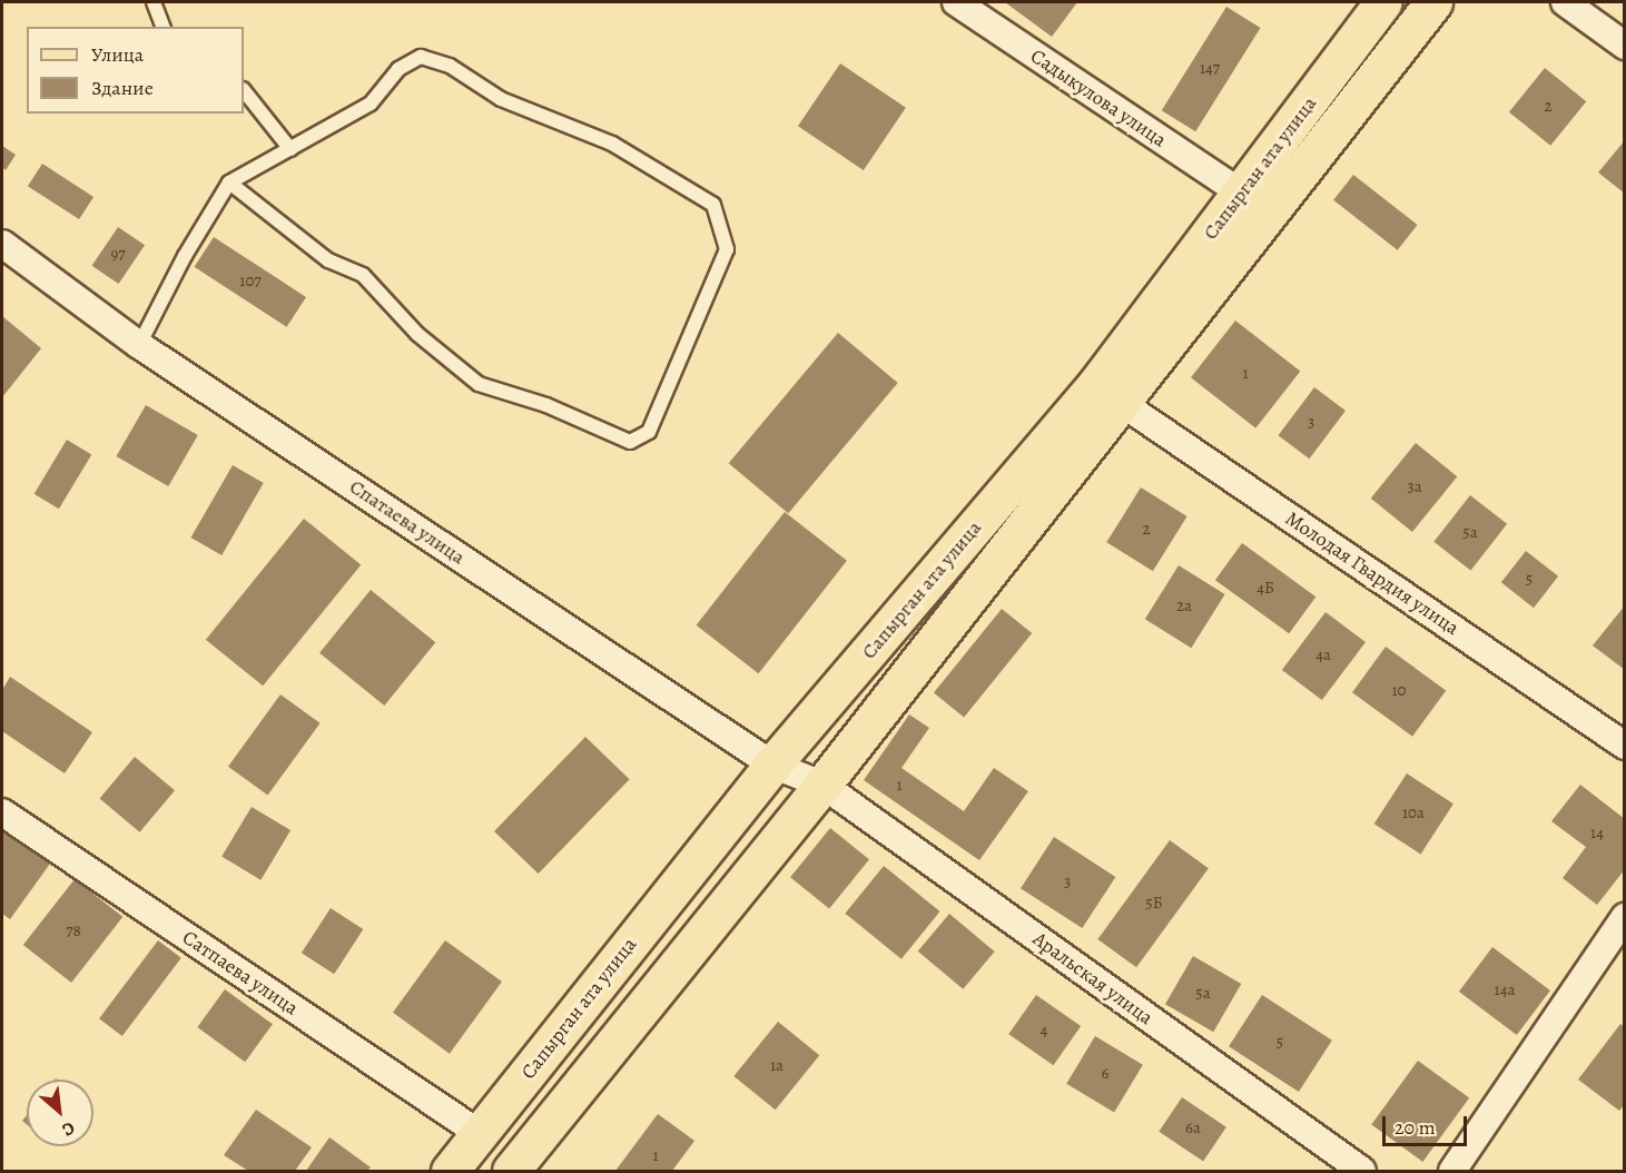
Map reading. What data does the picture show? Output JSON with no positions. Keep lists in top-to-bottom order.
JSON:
{
  "streets": {
    "main road": ["Сапырган ата улица"],
    "street": [
      "Садыкулова улица",
      "Спатаева улица",
      "Молодая Гвардия улица",
      "Сатпаева улица",
      "Аральская улица"
    ]
  },
  "crossings": [
    ["Садыкулова улица", "Сапырган ата улица"],
    ["Сапырган ата улица", "Спатаева улица"],
    ["Сапырган ата улица", "Молодая Гвардия улица"],
    ["Сапырган ата улица", "Сатпаева улица"],
    ["Сапырган ата улица", "Аральская улица"],
    ["Спатаева улица", "Аральская улица"]
  ],
  "house_numbers": [
    "147",
    "2",
    "97",
    "107",
    "1",
    "3",
    "3а",
    "2",
    "5а",
    "5",
    "4Б",
    "2а",
    "4а",
    "10",
    "1",
    "10а",
    "14",
    "3",
    "5Б",
    "78",
    "14а",
    "5а",
    "4",
    "5",
    "1а",
    "6",
    "6а",
    "1"
  ],
  "legend": ["Улица", "Здание"],
  "scale_bar": "20 m",
  "north": "bottom right"
}
